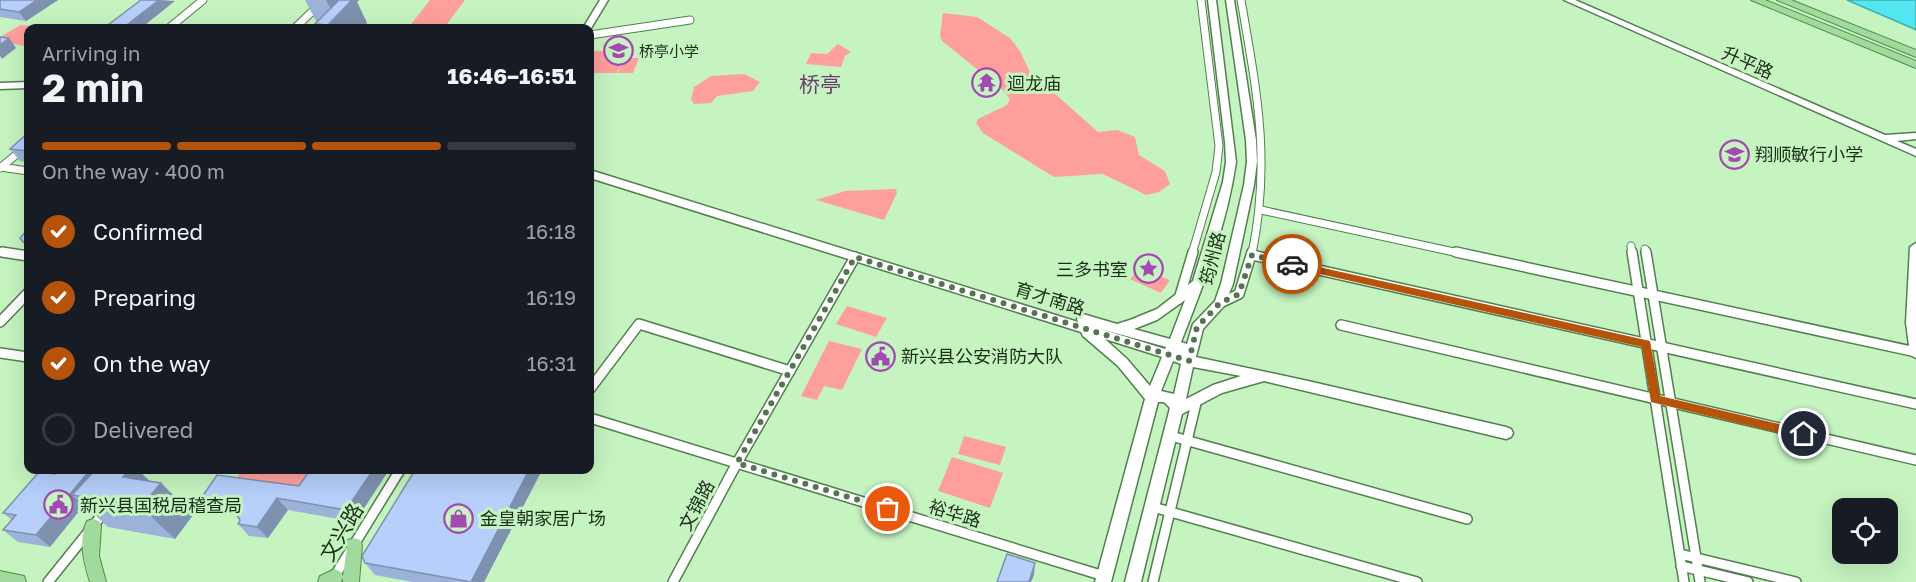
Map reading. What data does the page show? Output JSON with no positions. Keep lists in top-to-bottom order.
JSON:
{
  "streets": {
    "street": [
      "升平路",
      "筠州路",
      "育才南路",
      "文锦路",
      "裕华路",
      "文兴路"
    ]
  },
  "crossings": [
    ["筠州路", "育才南路"],
    ["筠州路", "裕华路"],
    ["育才南路", "文锦路"],
    ["文锦路", "裕华路"]
  ],
  "districts": ["桥亭"],
  "places": {
    "school or university": ["桥亭小学", "翔顺敏行小学"],
    "temple": ["迴龙庙"],
    "place": ["三多书室"],
    "public building": ["新兴县公安消防大队", "新兴县国税局稽查局"],
    "shop": ["金皇朝家居广场"]
  },
  "page": {
    "heading": ["2 min", "Arriving in", "16:46–16:51"],
    "bar": "On the way · 400 m",
    "list": [
      ["Confirmed", "16:18"],
      ["Preparing", "16:19"],
      ["On the way", "16:31"],
      "Delivered"
    ]
  }
}
